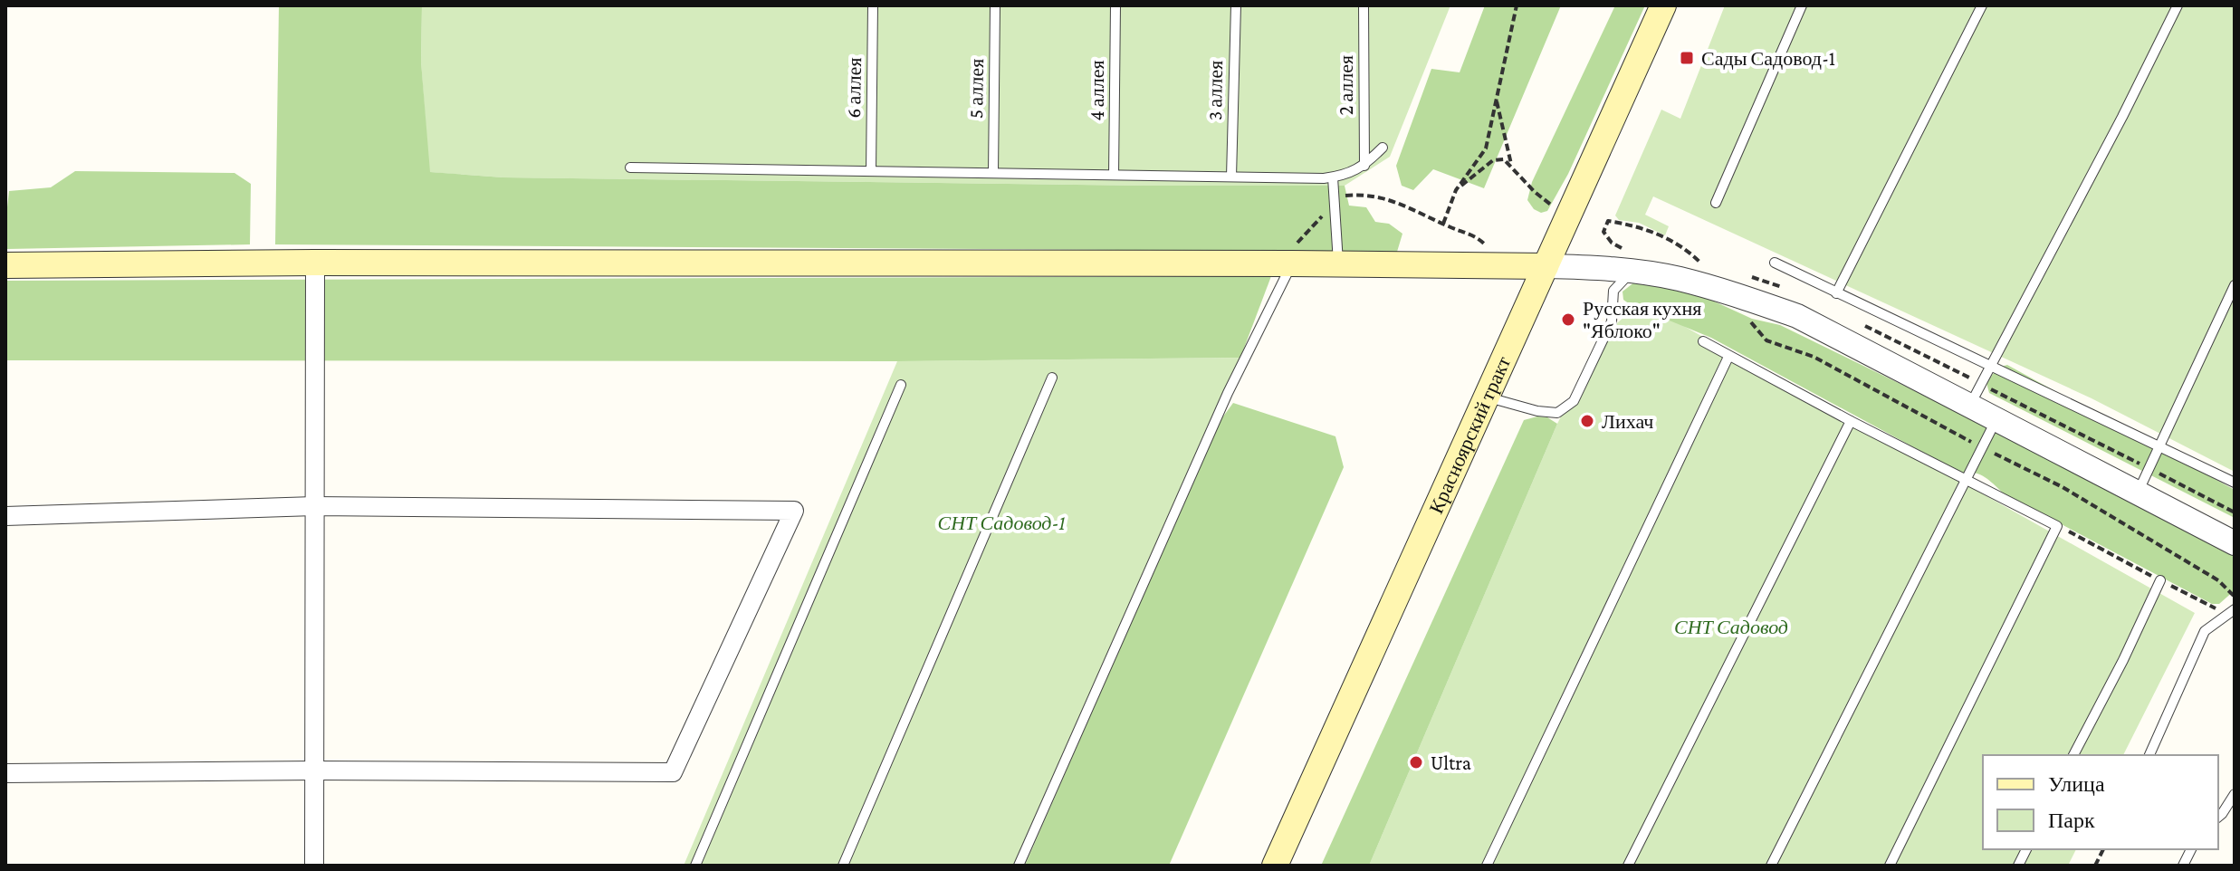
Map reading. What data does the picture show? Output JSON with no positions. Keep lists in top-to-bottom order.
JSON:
{
  "streets": {
    "main road": ["Красноярский тракт"],
    "lane": [
      "2 аллея",
      "6 аллея",
      "5 аллея",
      "4 аллея",
      "3 аллея"
    ]
  },
  "parks": ["СНТ Садовод-1", "СНТ Садовод"],
  "places": {
    "transit": ["Сады Садовод-1"],
    "other": ["Русская кухня \"Яблоко\"", "Лихач", "Ultra"]
  },
  "legend": ["Улица", "Парк"]
}
